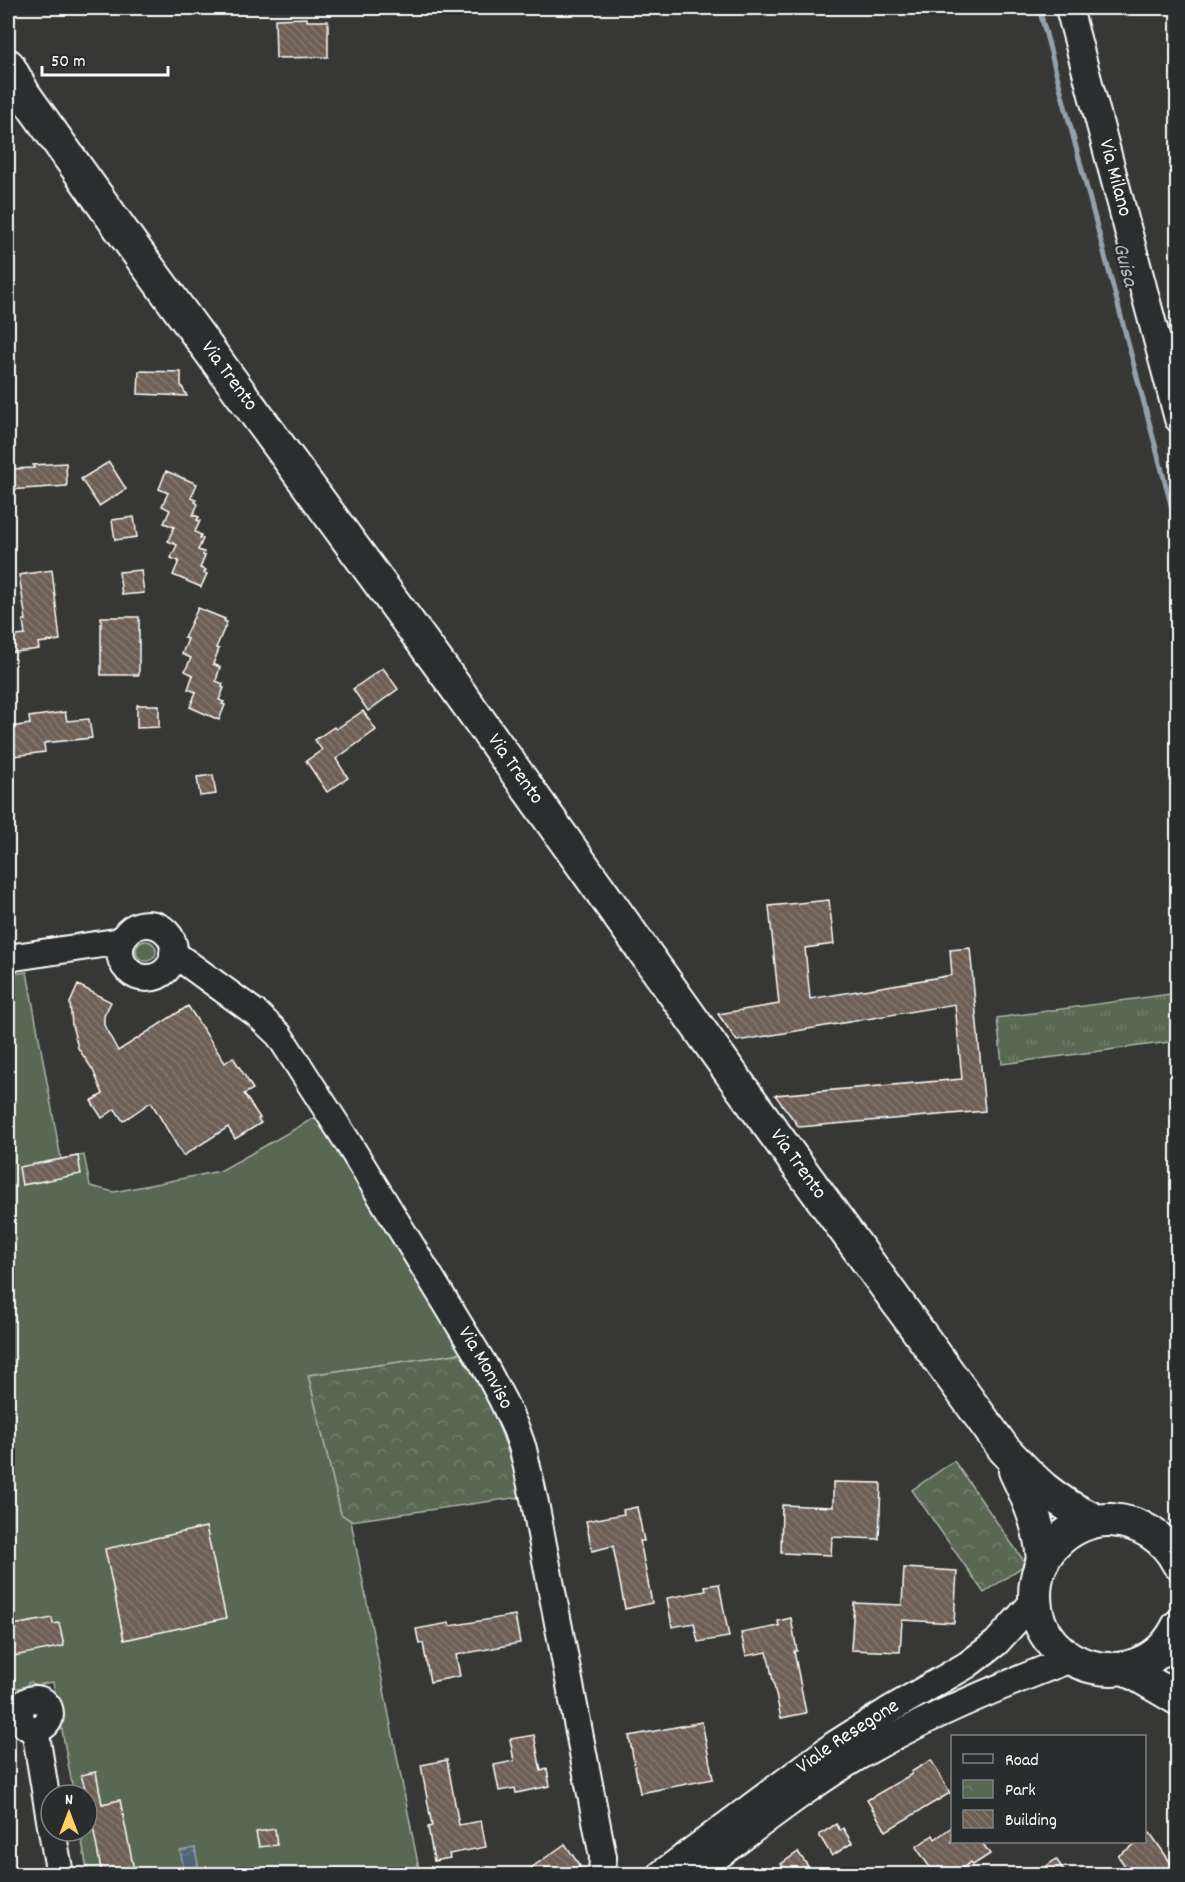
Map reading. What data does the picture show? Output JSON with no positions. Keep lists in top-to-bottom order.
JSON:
{
  "streets": {
    "main road": ["Via Trento"],
    "street": ["Via Milano", "Via Monviso", "Viale Resegone"]
  },
  "water": ["Guisa"],
  "legend": ["Road", "Park", "Building"],
  "scale_bar": "50 m",
  "north": "top"
}
